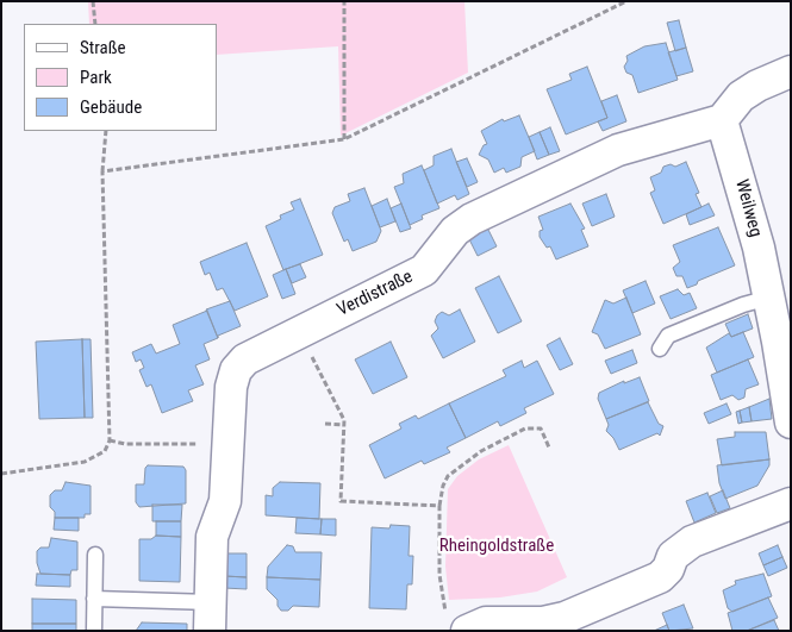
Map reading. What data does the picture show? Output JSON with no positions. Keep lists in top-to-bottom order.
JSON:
{
  "streets": {
    "street": ["Weilweg", "Verdistraße"]
  },
  "crossings": [
    ["Weilweg", "Verdistraße"]
  ],
  "parks": ["Rheingoldstraße"],
  "legend": ["Straße", "Park", "Gebäude"]
}
